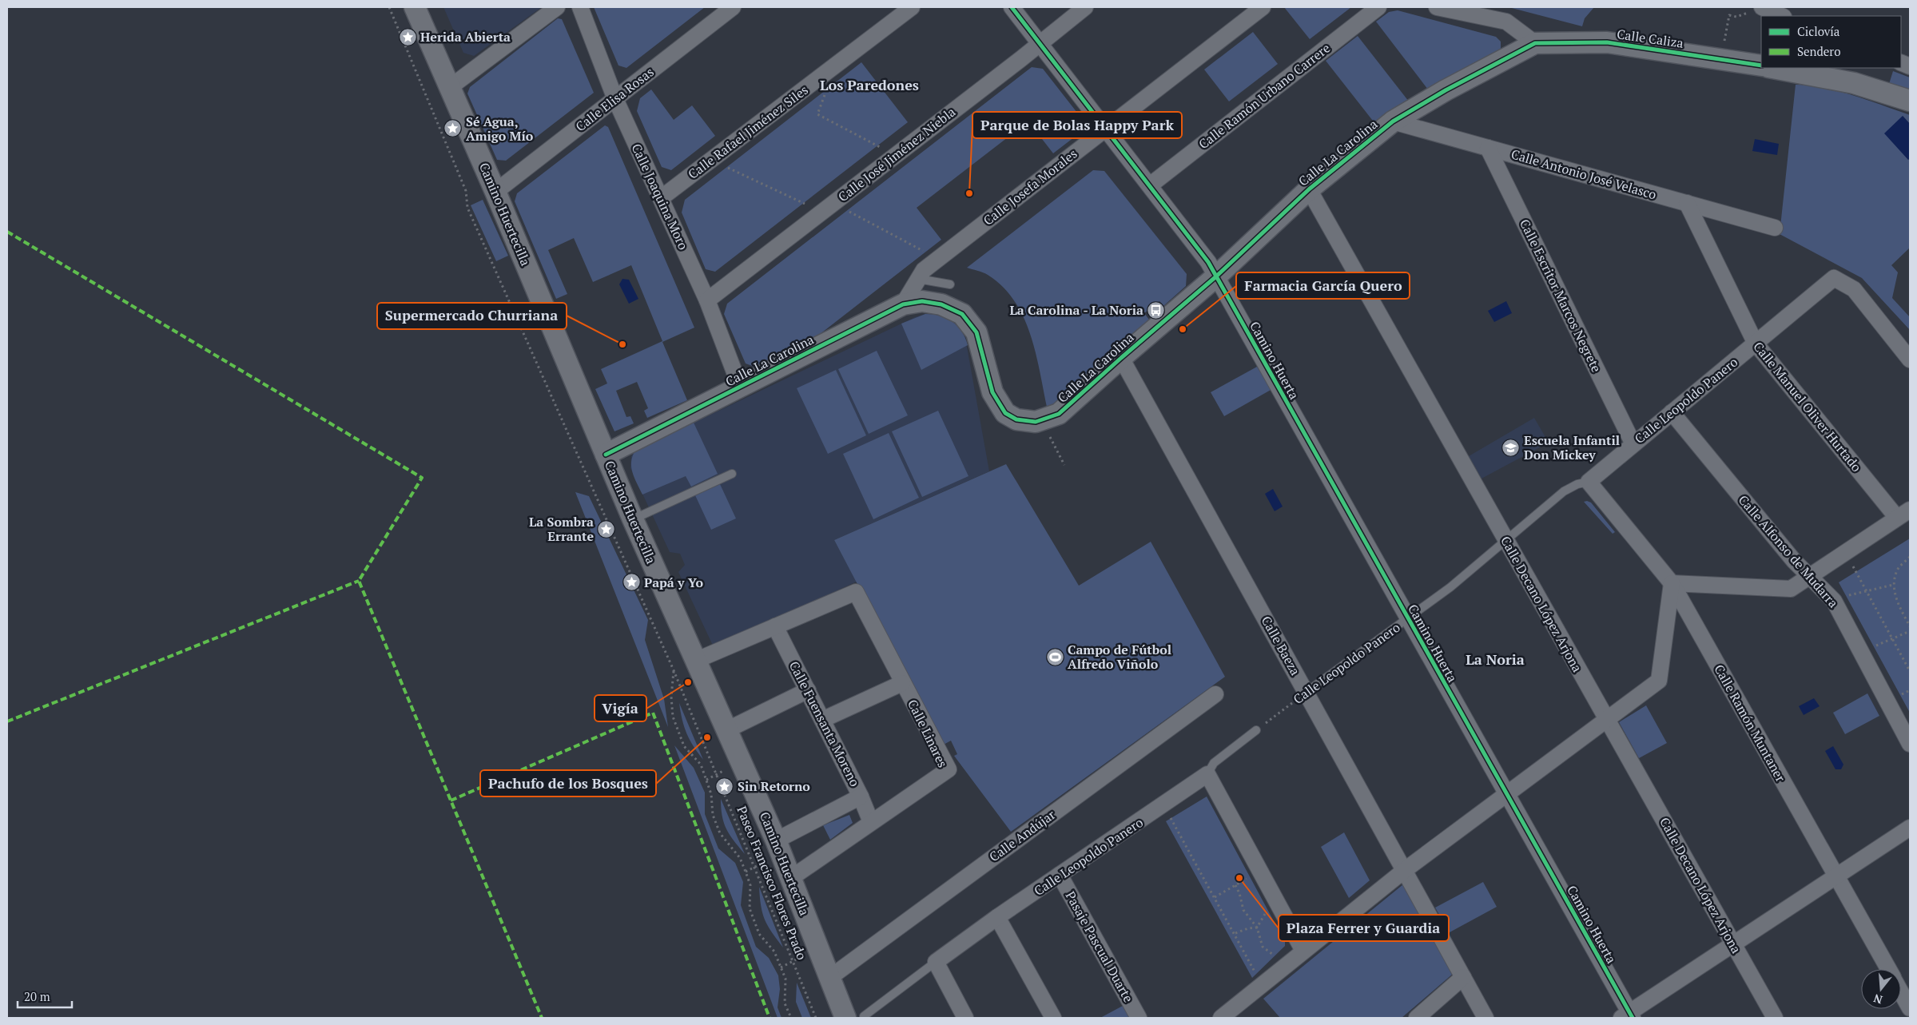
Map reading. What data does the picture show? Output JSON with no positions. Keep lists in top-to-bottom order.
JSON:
{
  "streets": {
    "street": [
      "Calle Caliza",
      "Calle Ramón Urbano Carrere",
      "Calle Elisa Rosas",
      "Calle Rafael Jiménez Siles",
      "Calle La Carolina",
      "Calle José Jiménez Niebla",
      "Calle Antonio José Velasco",
      "Calle Josefa Morales",
      "Calle Joaquina Moro",
      "Camino Huertecilla",
      "Calle Escritor Marcos Negrete",
      "Camino Huerta",
      "Calle Leopoldo Panero",
      "Calle Manuel Oliver Hurtado",
      "Calle Alfonso de Mudarra",
      "Calle Decano López Arjona",
      "Calle Baeza",
      "Calle Ramón Muntaner",
      "Calle Fuensanta Moreno",
      "Calle Linares",
      "Calle Andújar",
      "Pasaje Pascual Duarte"
    ],
    "path": ["Paseo Francisco Flores Prado"]
  },
  "crossings": [
    ["Calle Caliza", "Calle La Carolina"],
    ["Calle Ramón Urbano Carrere", "Camino Huerta"],
    ["Calle Elisa Rosas", "Calle Joaquina Moro"],
    ["Calle Elisa Rosas", "Camino Huertecilla"],
    ["Calle Rafael Jiménez Siles", "Calle Joaquina Moro"],
    ["Calle La Carolina", "Calle Antonio José Velasco"],
    ["Calle La Carolina", "Calle Josefa Morales"],
    ["Calle La Carolina", "Calle Joaquina Moro"],
    ["Calle La Carolina", "Camino Huertecilla"],
    ["Calle La Carolina", "Camino Huerta"],
    ["Calle La Carolina", "Calle Decano López Arjona"],
    ["Calle La Carolina", "Calle Baeza"],
    ["Calle José Jiménez Niebla", "Calle Joaquina Moro"],
    ["Calle José Jiménez Niebla", "Camino Huerta"],
    ["Calle Antonio José Velasco", "Calle Escritor Marcos Negrete"],
    ["Calle Antonio José Velasco", "Calle Manuel Oliver Hurtado"],
    ["Calle Josefa Morales", "Camino Huerta"],
    ["Camino Huertecilla", "Calle Leopoldo Panero"],
    ["Camino Huertecilla", "Calle Linares"],
    ["Camino Huertecilla", "Calle Andújar"],
    ["Calle Escritor Marcos Negrete", "Calle Leopoldo Panero"],
    ["Camino Huerta", "Calle Leopoldo Panero"],
    ["Calle Leopoldo Panero", "Calle Manuel Oliver Hurtado"],
    ["Calle Leopoldo Panero", "Calle Alfonso de Mudarra"],
    ["Calle Leopoldo Panero", "Calle Decano López Arjona"],
    ["Calle Leopoldo Panero", "Calle Baeza"],
    ["Calle Leopoldo Panero", "Calle Ramón Muntaner"],
    ["Calle Leopoldo Panero", "Pasaje Pascual Duarte"],
    ["Calle Fuensanta Moreno", "Calle Linares"]
  ],
  "districts": ["Los Paredones", "La Noria"],
  "places": {
    "place": [
      "Herida Abierta",
      "Sé Agua, Amigo Mío",
      "La Sombra Errante",
      "Papá y Yo",
      "Sin Retorno"
    ],
    "other": [
      "Parque de Bolas Happy Park",
      "Farmacia García Quero",
      "Supermercado Churriana",
      "Vigía",
      "Pachufo de los Bosques",
      "Plaza Ferrer y Guardia"
    ],
    "bus stop": ["La Carolina - La Noria"],
    "school or university": ["Escuela Infantil Don Mickey"],
    "sports": ["Campo de Fútbol Alfredo Viñolo"]
  },
  "legend": ["Ciclovía", "Sendero"],
  "scale_bar": "20 m",
  "north": "bottom"
}
